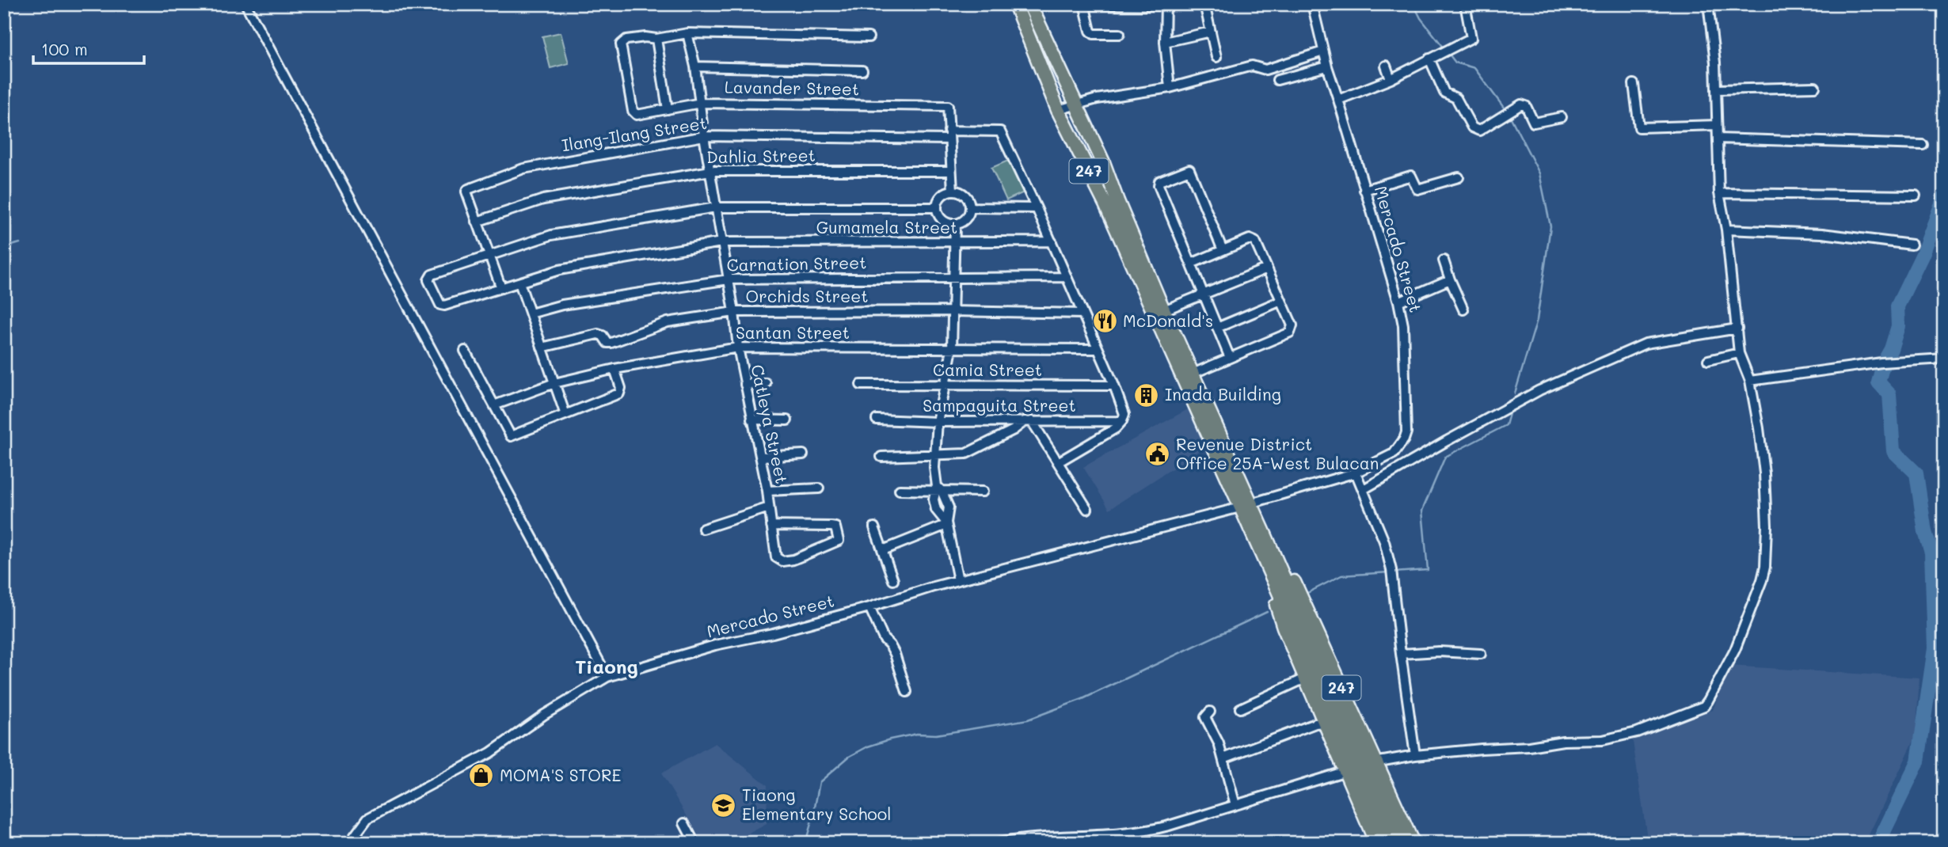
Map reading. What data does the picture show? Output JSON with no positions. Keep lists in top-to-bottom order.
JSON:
{
  "streets": {
    "highway": ["247"],
    "street": [
      "Lavander Street",
      "Ilang-Ilang Street",
      "Dahlia Street",
      "Gumamela Street",
      "Mercado Street",
      "Carnation Street",
      "Orchids Street",
      "Santan Street",
      "Camia Street",
      "Sampaguita Street",
      "Catleya Street"
    ]
  },
  "crossings": [
    ["Lavander Street", "Ilang-Ilang Street"],
    ["Lavander Street", "Catleya Street"],
    ["Ilang-Ilang Street", "Dahlia Street"],
    ["Ilang-Ilang Street", "Gumamela Street"],
    ["Ilang-Ilang Street", "Catleya Street"],
    ["Dahlia Street", "Catleya Street"],
    ["247", "Mercado Street"],
    ["Gumamela Street", "Catleya Street"],
    ["Carnation Street", "Catleya Street"],
    ["Orchids Street", "Catleya Street"],
    ["Santan Street", "Catleya Street"]
  ],
  "districts": ["Tiaong"],
  "places": {
    "restaurant": ["McDonald's"],
    "building": ["Inada Building"],
    "public building": ["Revenue District Office 25A-West Bulacan"],
    "shop": ["MOMA'S STORE"],
    "school or university": ["Tiaong Elementary School"]
  },
  "scale_bar": "100 m"
}
